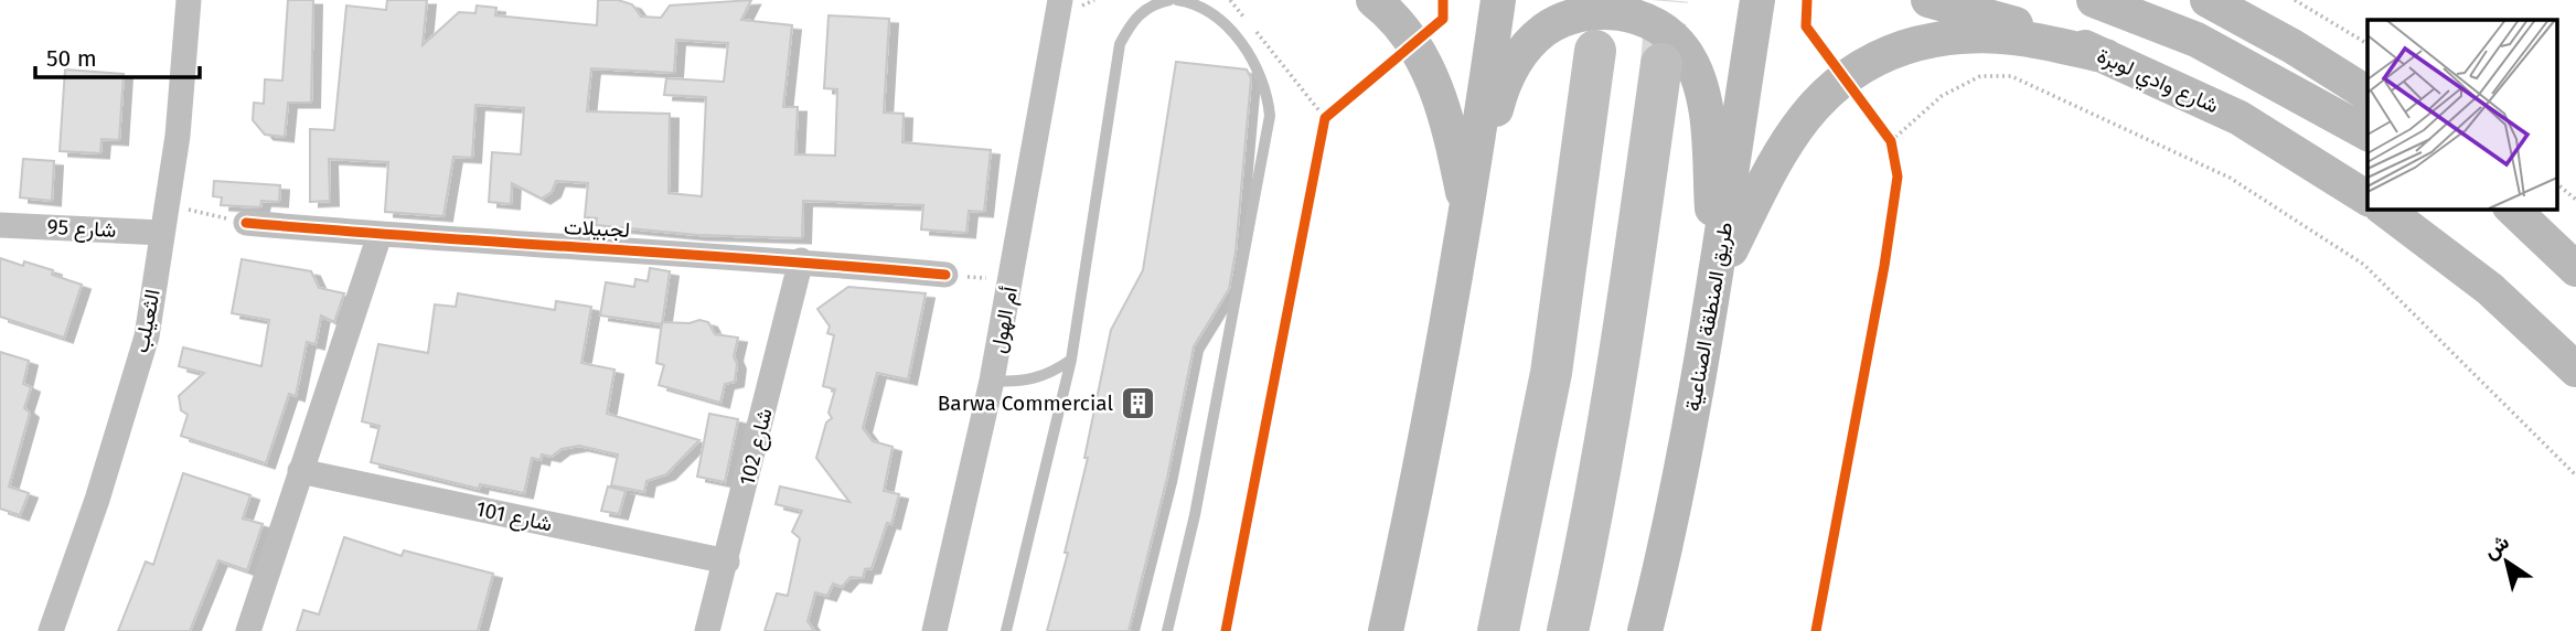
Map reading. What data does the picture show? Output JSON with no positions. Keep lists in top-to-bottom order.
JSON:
{
  "streets": {
    "street": [
      "شارع وادي لوبرة",
      "شارع 95",
      "لجبيلات",
      "طريق المنطقة الصناعية",
      "أم الهول",
      "الثعيلب",
      "شارع 102",
      "شارع 101"
    ]
  },
  "crossings": [
    ["شارع 95", "الثعيلب"],
    ["لجبيلات", "شارع 102"],
    ["شارع 102", "شارع 101"]
  ],
  "places": {
    "building": ["Barwa Commercial"]
  },
  "scale_bar": "50 m",
  "north": "top left"
}
